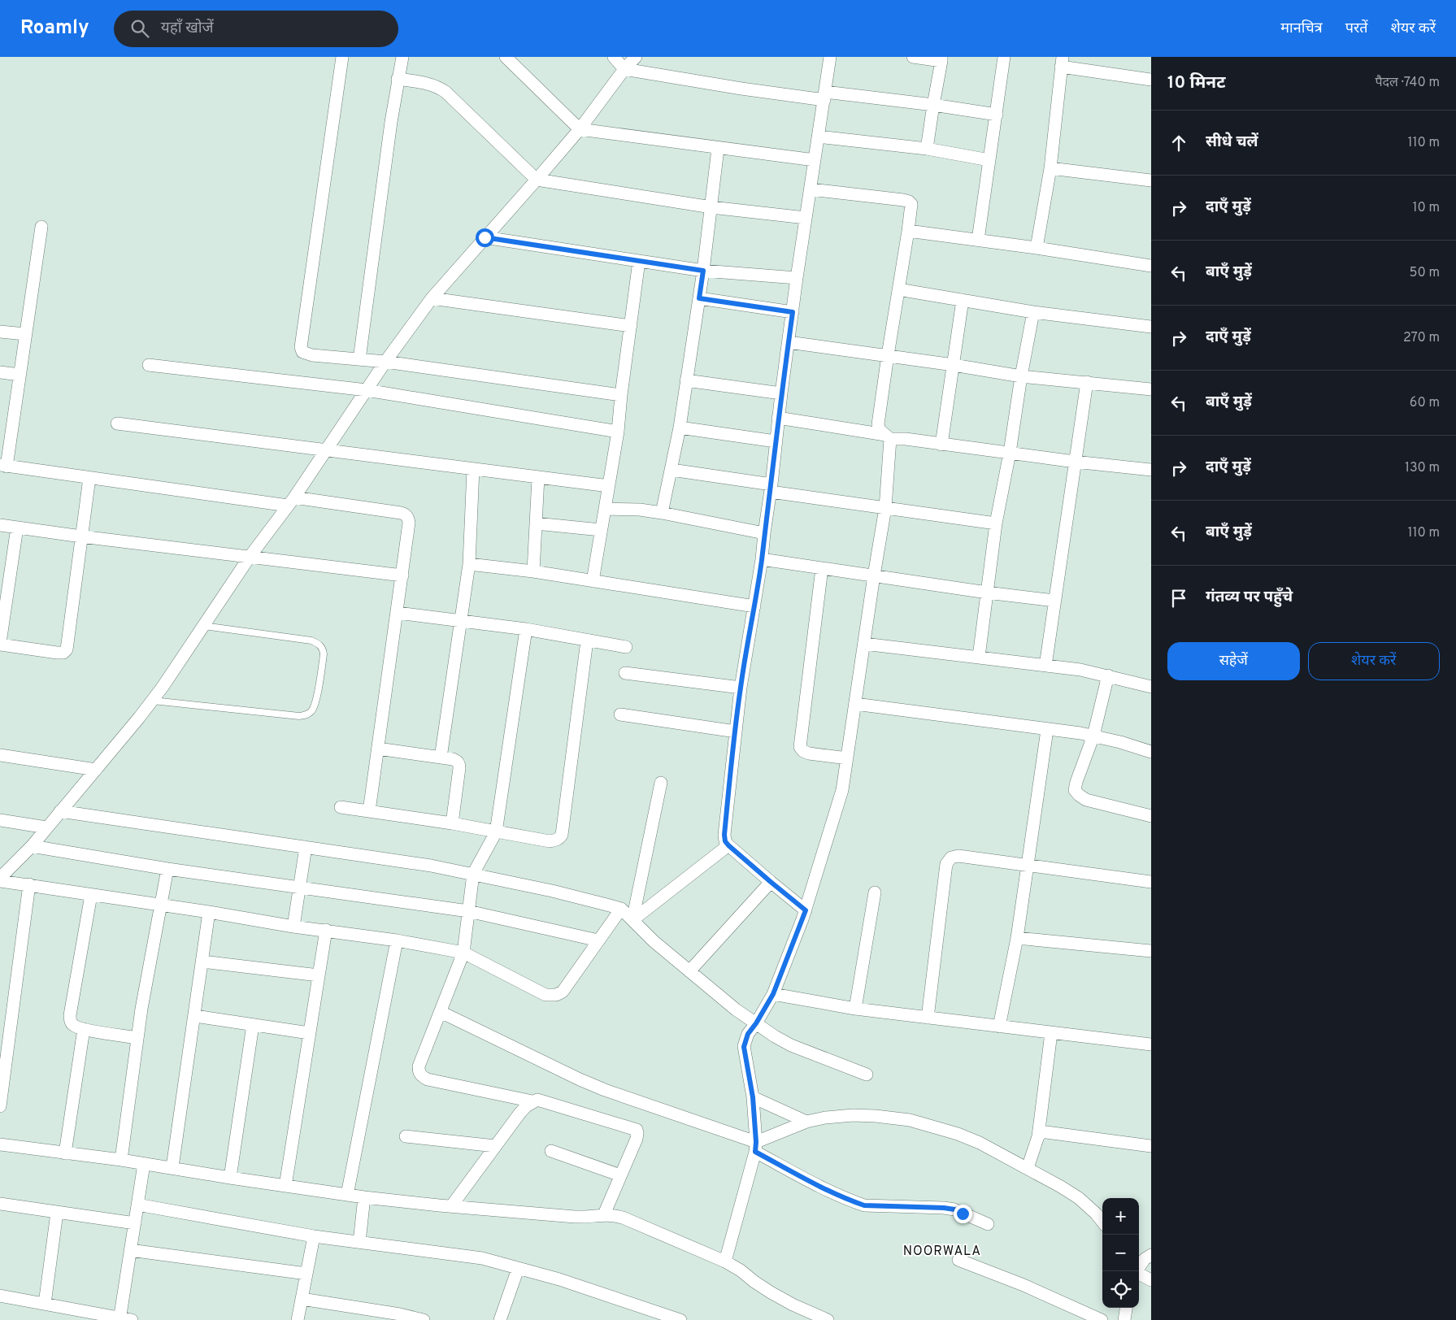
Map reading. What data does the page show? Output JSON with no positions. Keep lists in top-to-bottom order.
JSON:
{
  "districts": ["NOORWALA"],
  "page": {
    "header": "Roamly",
    "search": "यहाँ खोजें",
    "nav": ["मानचित्र", "परतें", "शेयर करें"],
    "heading": ["10 मिनट", "पैदल · 740 m"],
    "list": [
      ["सीधे चलें", "110 m"],
      ["दाएँ मुड़ें", "10 m"],
      ["बाएँ मुड़ें", "50 m"],
      ["दाएँ मुड़ें", "270 m"],
      ["बाएँ मुड़ें", "60 m"],
      ["दाएँ मुड़ें", "130 m"],
      ["बाएँ मुड़ें", "110 m"],
      "गंतव्य पर पहुँचे"
    ],
    "buttons": ["सहेजें", "शेयर करें"],
    "map_buttons": ["+", "−"]
  }
}
